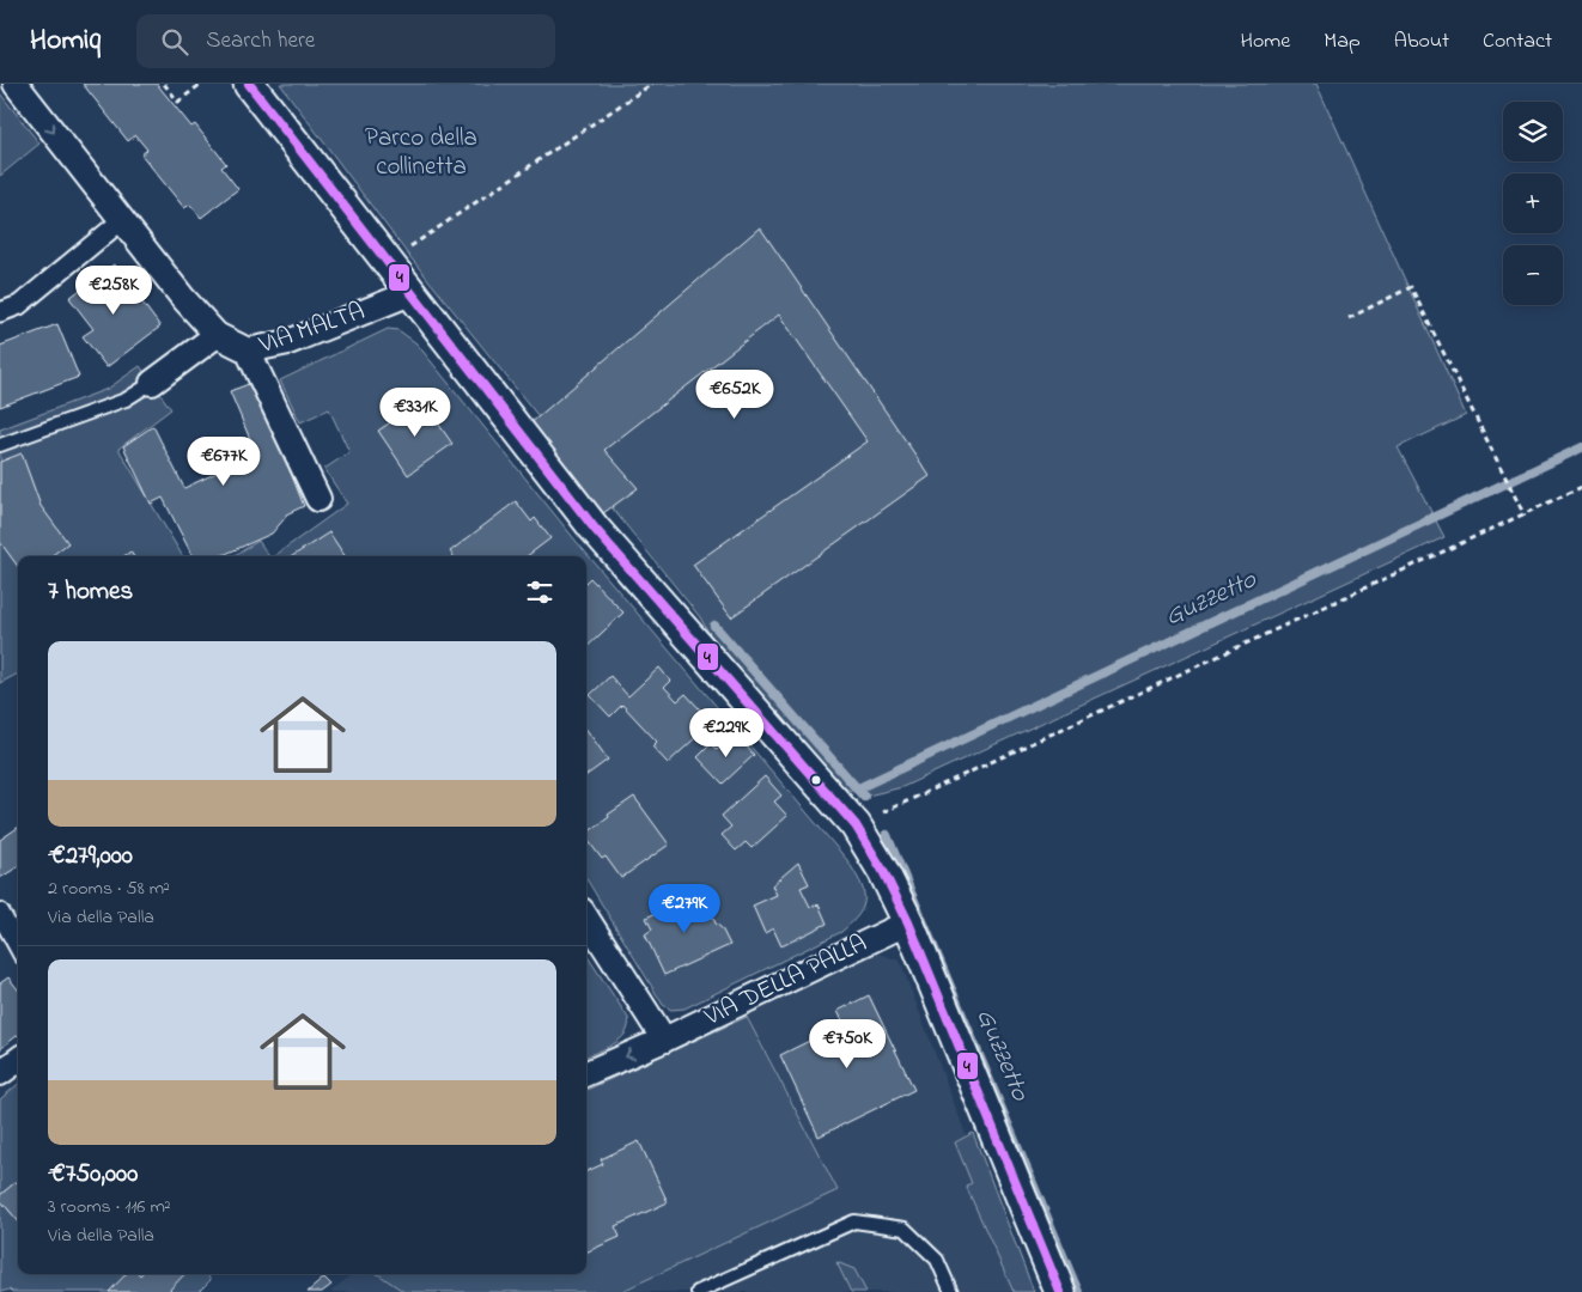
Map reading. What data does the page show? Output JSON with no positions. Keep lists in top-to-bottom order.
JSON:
{
  "streets": {
    "street": ["VIA MALTA", "VIA DELLA PALLA"]
  },
  "water": ["Guzzetto"],
  "parks": ["Parco della collinetta"],
  "lines": ["transit line 4"],
  "page": {
    "header": "Homiq",
    "search": "Search here",
    "nav": [
      "Home",
      "Map",
      "About",
      "Contact"
    ],
    "map_buttons": ["+", "−"],
    "price": [
      "€258K",
      "€652K",
      "€331K",
      "€677K",
      "€229K",
      "€279K",
      "€750K"
    ],
    "heading": "7 homes",
    "list": [
      {
        "name": "€279,000",
        "note": "2 rooms · 58 m² · Via della Palla"
      },
      {
        "name": "€750,000",
        "note": "3 rooms · 116 m² · Via della Palla"
      }
    ]
  }
}
